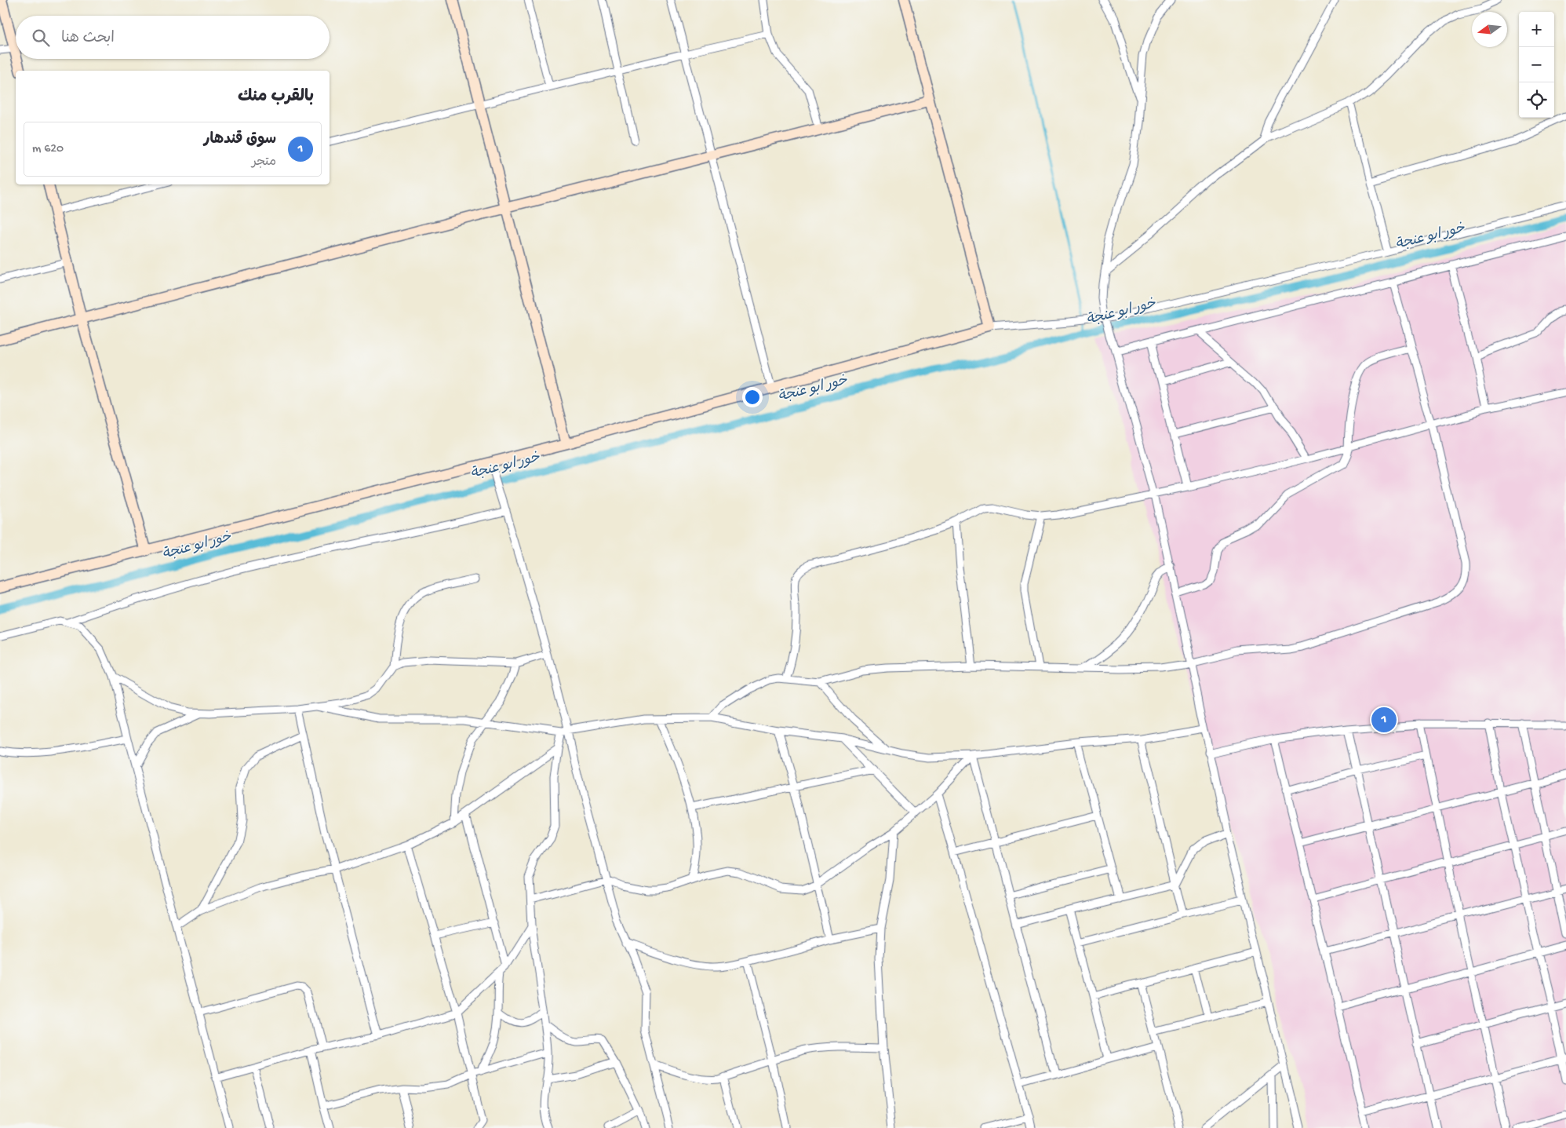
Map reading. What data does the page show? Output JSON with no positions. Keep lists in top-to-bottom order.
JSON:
{
  "water": ["خور ابو عنجة"],
  "north": "left",
  "page": {
    "map_buttons": ["+", "−"],
    "search": "ابحث هنا",
    "heading": "بالقرب منك",
    "list": [
      {
        "mark": "1",
        "name": "سوق قندهار",
        "note": "متجر",
        "value": "620 m"
      }
    ],
    "pins": "1"
  }
}
